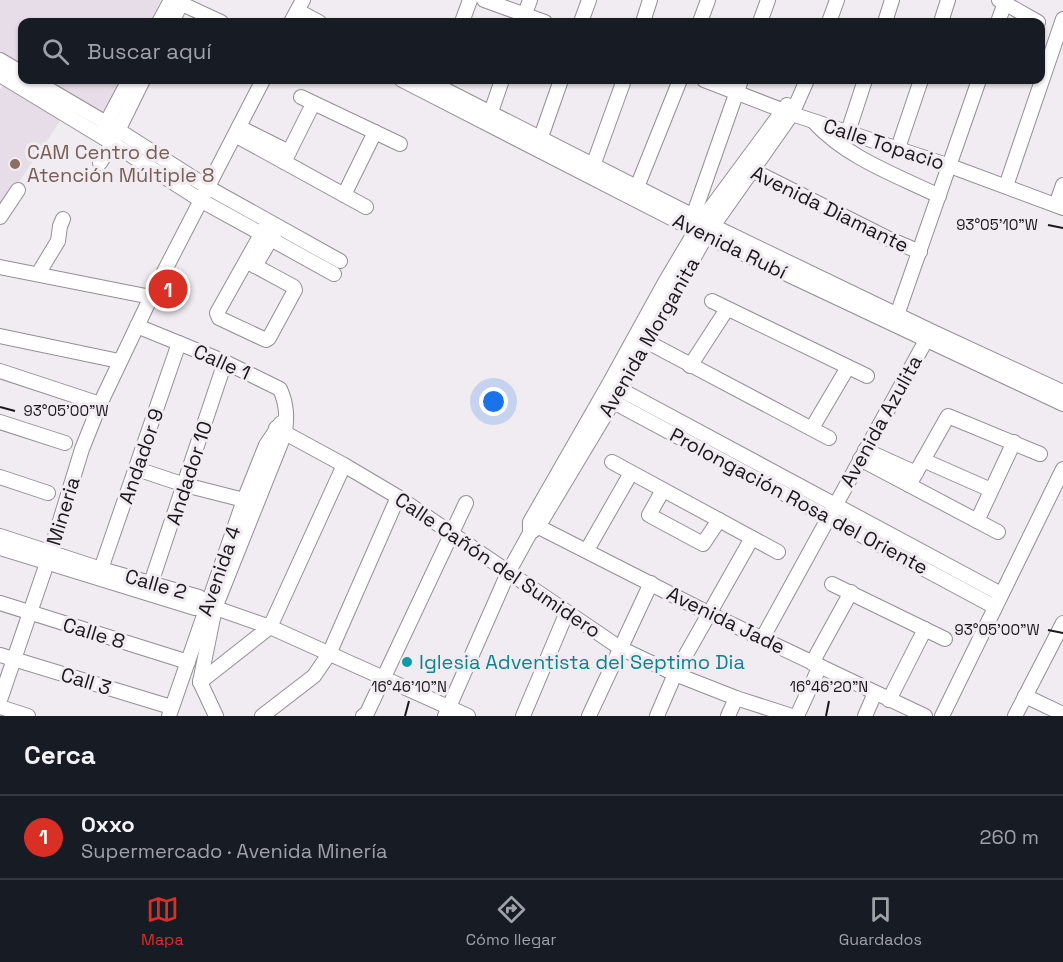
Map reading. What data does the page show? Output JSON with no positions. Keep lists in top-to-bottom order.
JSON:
{
  "streets": {
    "street": [
      "Calle Topacio",
      "Avenida Diamante",
      "Avenida Rubí",
      "Avenida Morganita",
      "Calle 1",
      "Avenida Azulita",
      "Andador 9",
      "Andador 10",
      "Prolongación Rosa del Oriente",
      "Mineria",
      "Calle Cañón del Sumidero",
      "Avenida 4",
      "Calle 2",
      "Avenida Jade",
      "Calle 8",
      "Call 3"
    ]
  },
  "crossings": [
    ["Calle Topacio", "Avenida Morganita"],
    ["Avenida Diamante", "Avenida Morganita"],
    ["Avenida Rubí", "Avenida Morganita"],
    ["Avenida Rubí", "Avenida Azulita"],
    ["Avenida Morganita", "Prolongación Rosa del Oriente"],
    ["Avenida Morganita", "Calle Cañón del Sumidero"],
    ["Avenida Morganita", "Avenida Jade"],
    ["Calle 1", "Andador 9"],
    ["Calle 1", "Andador 10"],
    ["Calle 1", "Mineria"],
    ["Calle 1", "Calle Cañón del Sumidero"],
    ["Calle 1", "Avenida 4"],
    ["Avenida Azulita", "Prolongación Rosa del Oriente"],
    ["Avenida Azulita", "Avenida Jade"],
    ["Andador 9", "Calle 2"],
    ["Andador 10", "Calle 2"],
    ["Mineria", "Calle 2"],
    ["Mineria", "Calle 8"],
    ["Mineria", "Call 3"],
    ["Calle Cañón del Sumidero", "Avenida 4"],
    ["Avenida 4", "Calle 2"],
    ["Avenida 4", "Calle 8"],
    ["Avenida 4", "Call 3"]
  ],
  "places": ["CAM Centro de Atención Múltiple 8", "Iglesia Adventista del Septimo Dia"],
  "page": {
    "search": "Buscar aquí",
    "pins": "1",
    "heading": "Cerca",
    "list": [
      {
        "mark": "1",
        "name": "Oxxo",
        "note": "Supermercado · Avenida Minería",
        "value": "260 m"
      }
    ],
    "nav": ["Mapa", "Cómo llegar", "Guardados"]
  },
  "coordinates": [
    "93°05'10\"W",
    "93°05'00\"W",
    "16°46'10\"N",
    "16°46'20\"N"
  ]
}
